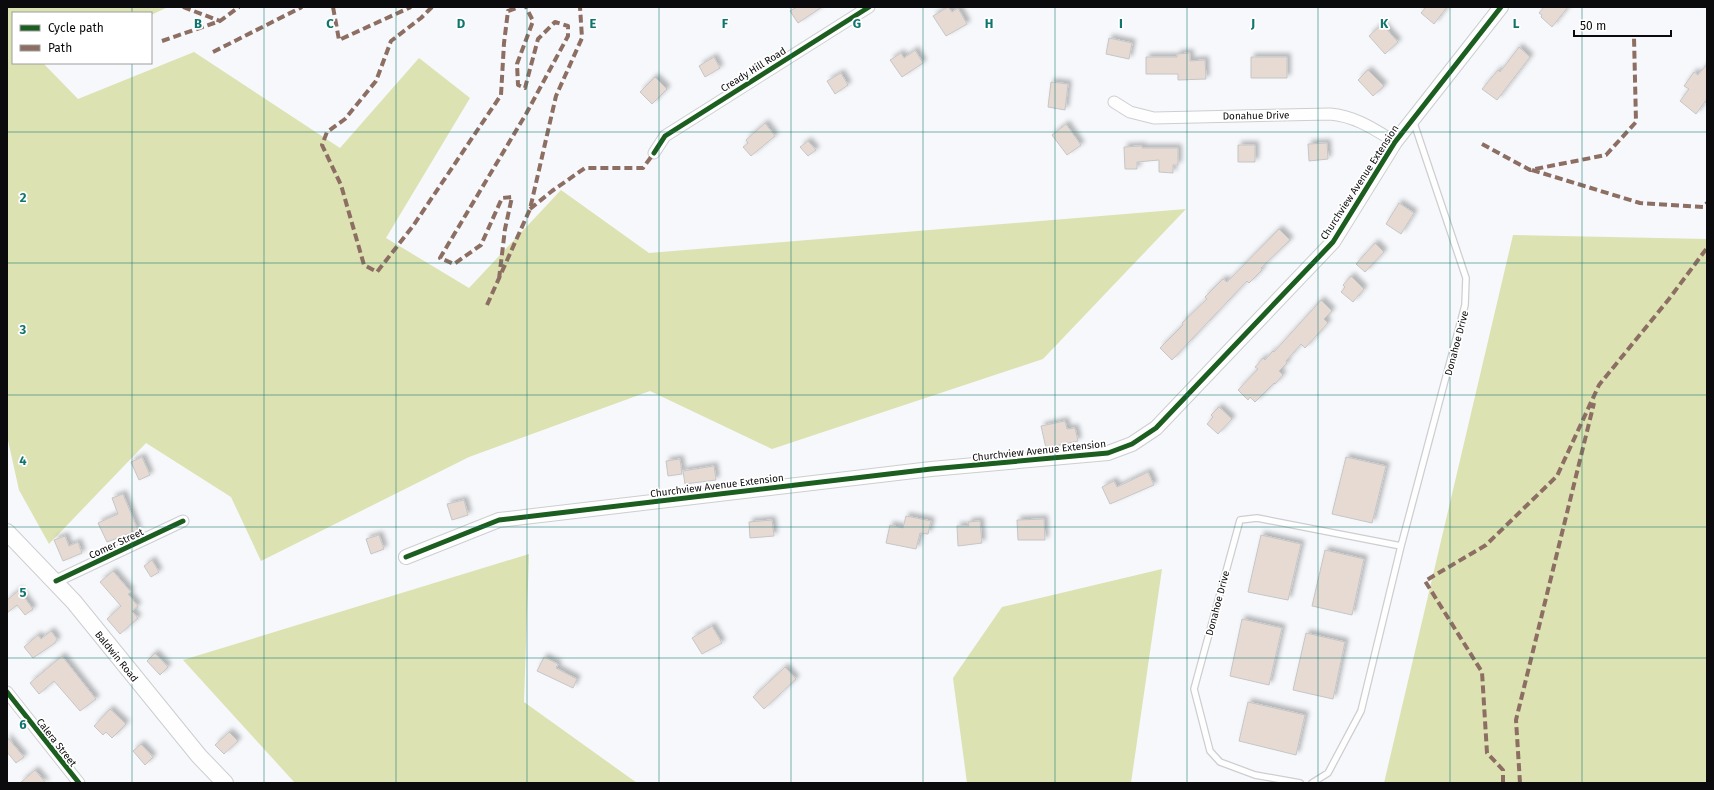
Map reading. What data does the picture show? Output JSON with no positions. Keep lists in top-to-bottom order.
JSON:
{
  "streets": {
    "main road": ["Baldwin Road"],
    "street": [
      "Cready Hill Road",
      "Donahue Drive",
      "Churchview Avenue Extension",
      "Comer Street",
      "Calera Street"
    ],
    "lane": ["Donahoe Drive"]
  },
  "crossings": [
    ["Donahue Drive", "Churchview Avenue Extension"],
    ["Churchview Avenue Extension", "Donahoe Drive"],
    ["Comer Street", "Baldwin Road"]
  ],
  "legend": ["Cycle path", "Path"],
  "scale_bar": "50 m",
  "grid": {
    "columns": [
      "B",
      "C",
      "D",
      "E",
      "F",
      "G",
      "H",
      "I",
      "J",
      "K",
      "L"
    ],
    "rows": [
      "2",
      "3",
      "4",
      "5",
      "6"
    ]
  }
}
